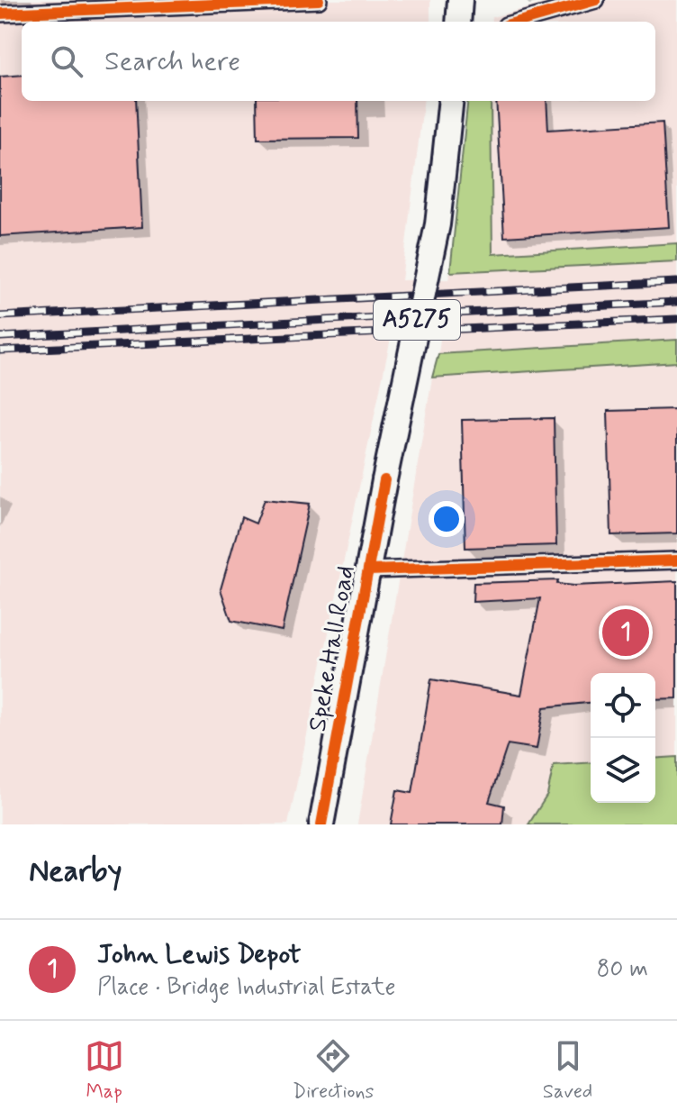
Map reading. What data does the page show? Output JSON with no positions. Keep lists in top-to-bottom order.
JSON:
{
  "streets": {
    "highway": ["A5275", "Speke Hall Road"]
  },
  "page": {
    "search": "Search here",
    "pins": "1",
    "heading": "Nearby",
    "list": [
      {
        "mark": "1",
        "name": "John Lewis Depot",
        "note": "Place · Bridge Industrial Estate",
        "value": "80 m"
      }
    ],
    "nav": ["Map", "Directions", "Saved"]
  }
}
